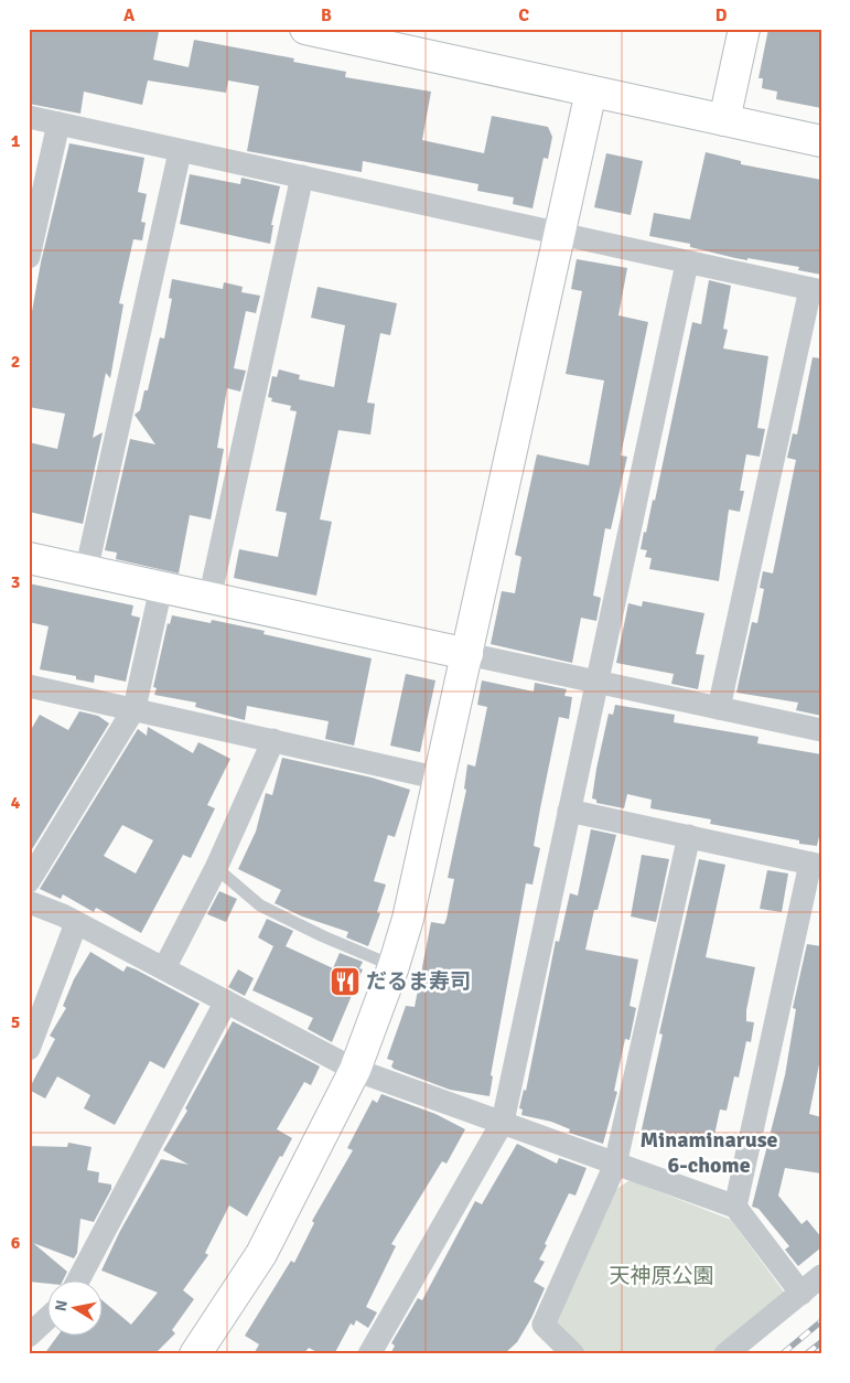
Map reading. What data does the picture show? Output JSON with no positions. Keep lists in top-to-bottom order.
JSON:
{
  "districts": ["Minaminaruse 6-chome"],
  "parks": ["天神原公園"],
  "places": {
    "restaurant": ["だるま寿司"]
  },
  "north": "left",
  "grid": {
    "columns": [
      "A",
      "B",
      "C",
      "D"
    ],
    "rows": [
      "1",
      "2",
      "3",
      "4",
      "5",
      "6"
    ]
  }
}
